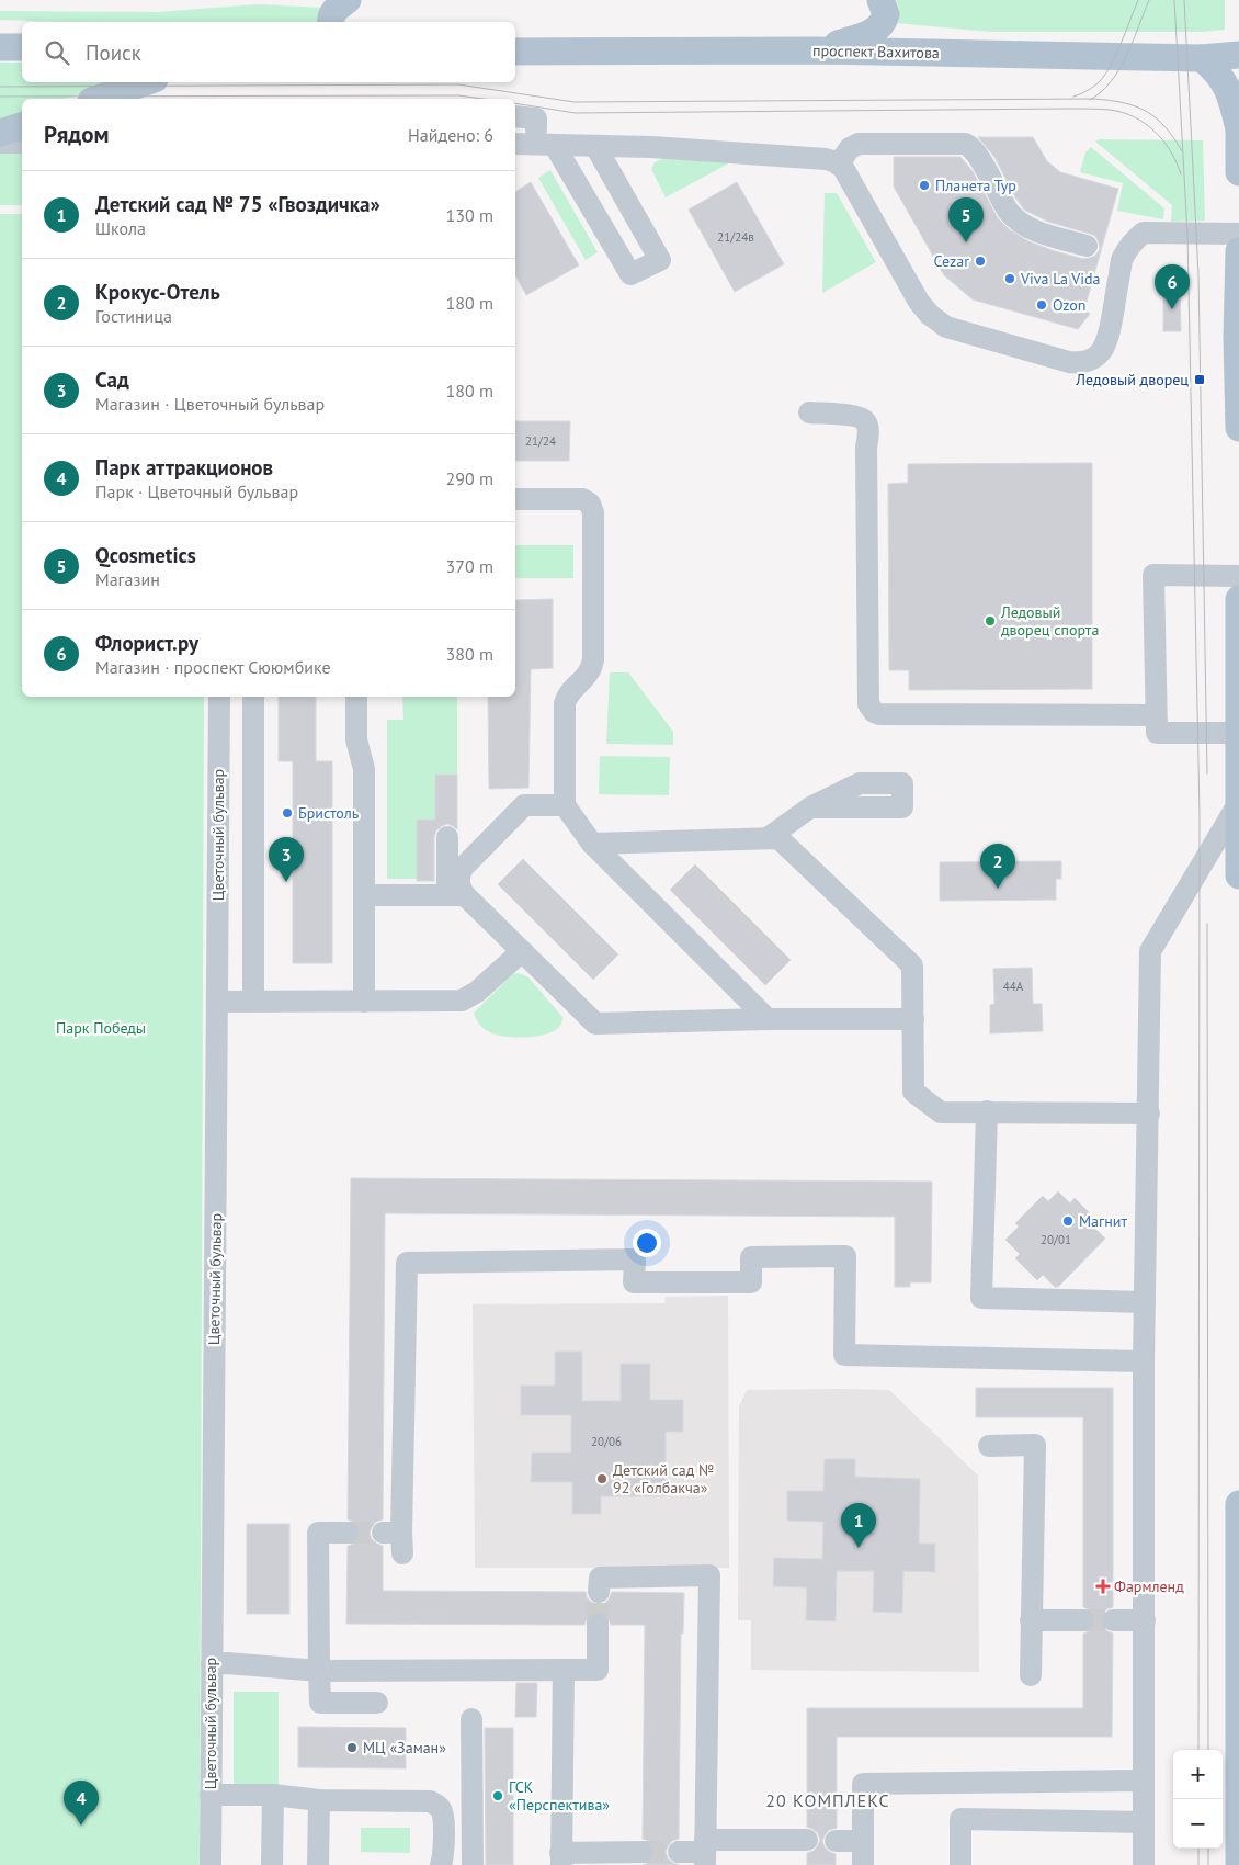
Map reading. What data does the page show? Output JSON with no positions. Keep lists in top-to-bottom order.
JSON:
{
  "streets": {
    "main road": ["проспект Вахитова"],
    "street": ["Цветочный бульвар"]
  },
  "districts": ["20 КОМПЛЕКС"],
  "parks": ["Парк Победы"],
  "places": {
    "other": [
      "Планета Тур",
      "Cezar",
      "Viva La Vida",
      "Ozon",
      "Ледовый дворец спорта",
      "Бристоль",
      "Магнит",
      "Детский сад № 92 «Голбакча»",
      "МЦ «Заман»",
      "ГСК «Перспектива»"
    ],
    "transit": ["Ледовый дворец"],
    "health": ["Фармленд"]
  },
  "house_numbers": [
    "21/24в",
    "21/24",
    "44А",
    "20/01",
    "20/06"
  ],
  "page": {
    "search": "Поиск",
    "heading": ["Рядом", "Найдено: 6"],
    "list": [
      {
        "mark": "1",
        "name": "Детский сад № 75 «Гвоздичка»",
        "note": "Школа",
        "value": "130 m"
      },
      {
        "mark": "2",
        "name": "Крокус-Отель",
        "note": "Гостиница",
        "value": "180 m"
      },
      {
        "mark": "3",
        "name": "Сад",
        "note": "Магазин · Цветочный бульвар",
        "value": "180 m"
      },
      {
        "mark": "4",
        "name": "Парк аттракционов",
        "note": "Парк · Цветочный бульвар",
        "value": "290 m"
      },
      {
        "mark": "5",
        "name": "Qcosmetics",
        "note": "Магазин",
        "value": "370 m"
      },
      {
        "mark": "6",
        "name": "Флорист.ру",
        "note": "Магазин · проспект Сююмбике",
        "value": "380 m"
      }
    ],
    "pins": [
      "5",
      "6",
      "3",
      "2",
      "1",
      "4"
    ],
    "map_buttons": ["+", "−"]
  }
}
